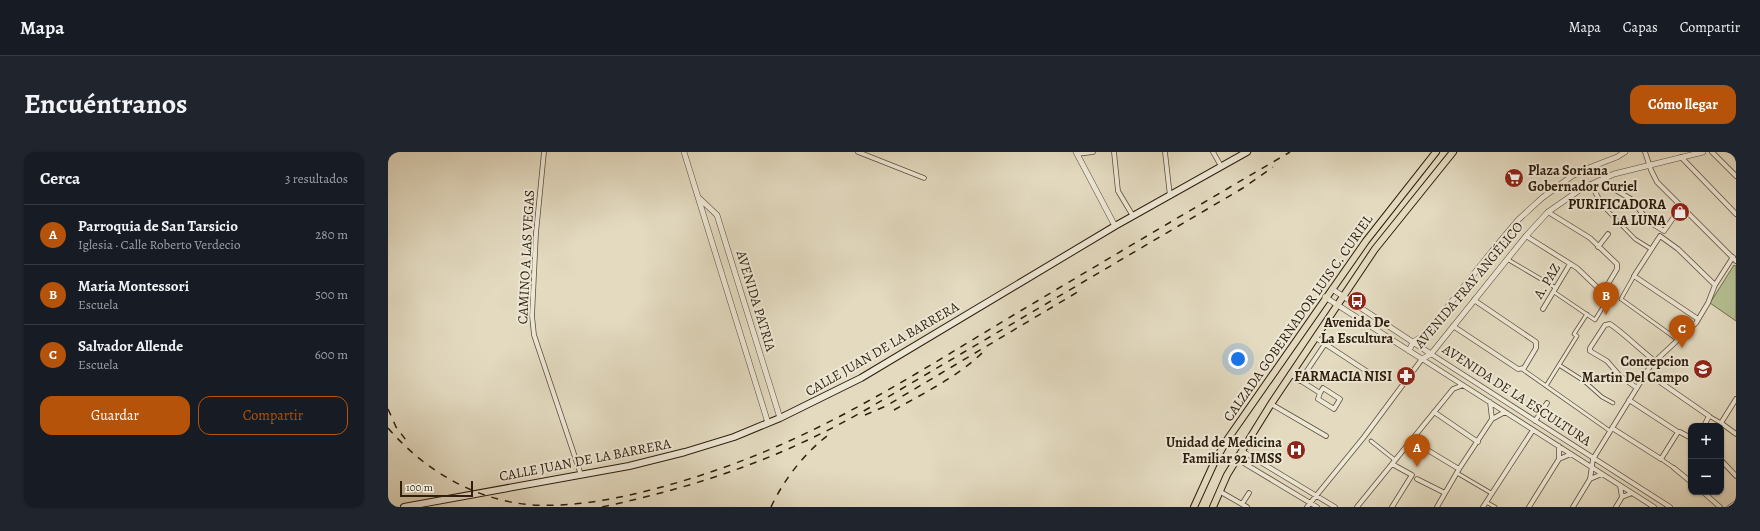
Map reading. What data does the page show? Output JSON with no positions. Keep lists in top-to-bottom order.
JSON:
{
  "streets": {
    "main road": ["CALZADA GOBERNADOR LUIS C. CURIEL", "CALLE JUAN DE LA BARRERA"],
    "street": [
      "CAMINO A LAS VEGAS",
      "A. PAZ",
      "AVENIDA FRAY ANGÉLICO",
      "AVENIDA PATRIA",
      "AVENIDA DE LA ESCULTURA"
    ]
  },
  "crossings": [
    ["CAMINO A LAS VEGAS", "CALLE JUAN DE LA BARRERA"],
    ["AVENIDA FRAY ANGÉLICO", "AVENIDA DE LA ESCULTURA"],
    ["AVENIDA PATRIA", "CALLE JUAN DE LA BARRERA"],
    ["CALZADA GOBERNADOR LUIS C. CURIEL", "AVENIDA DE LA ESCULTURA"]
  ],
  "places": {
    "supermarket": ["Plaza Soriana Gobernador Curiel"],
    "shop": ["PURIFICADORA LA LUNA"],
    "bus stop": ["Avenida De La Escultura"],
    "school or university": ["Concepcion Martin Del Campo"],
    "pharmacy": ["FARMACIA NISI"],
    "hospital": ["Unidad de Medicina Familiar 92 IMSS"]
  },
  "scale_bar": "100 m",
  "page": {
    "header": "Mapa",
    "nav": ["Mapa", "Capas", "Compartir"],
    "title": "Encuéntranos",
    "buttons": [
      "Cómo llegar",
      ["Guardar", "Compartir"]
    ],
    "heading": ["Cerca", "3 resultados"],
    "list": [
      {
        "mark": "A",
        "name": "Parroquia de San Tarsicio",
        "note": "Iglesia · Calle Roberto Verdecio",
        "value": "280 m"
      },
      {
        "mark": "B",
        "name": "Maria Montessori",
        "note": "Escuela",
        "value": "500 m"
      },
      {
        "mark": "C",
        "name": "Salvador Allende",
        "note": "Escuela",
        "value": "600 m"
      }
    ],
    "pins": ["B", "C", "A"],
    "map_buttons": ["+", "−"],
    "scale": "100 m"
  }
}
